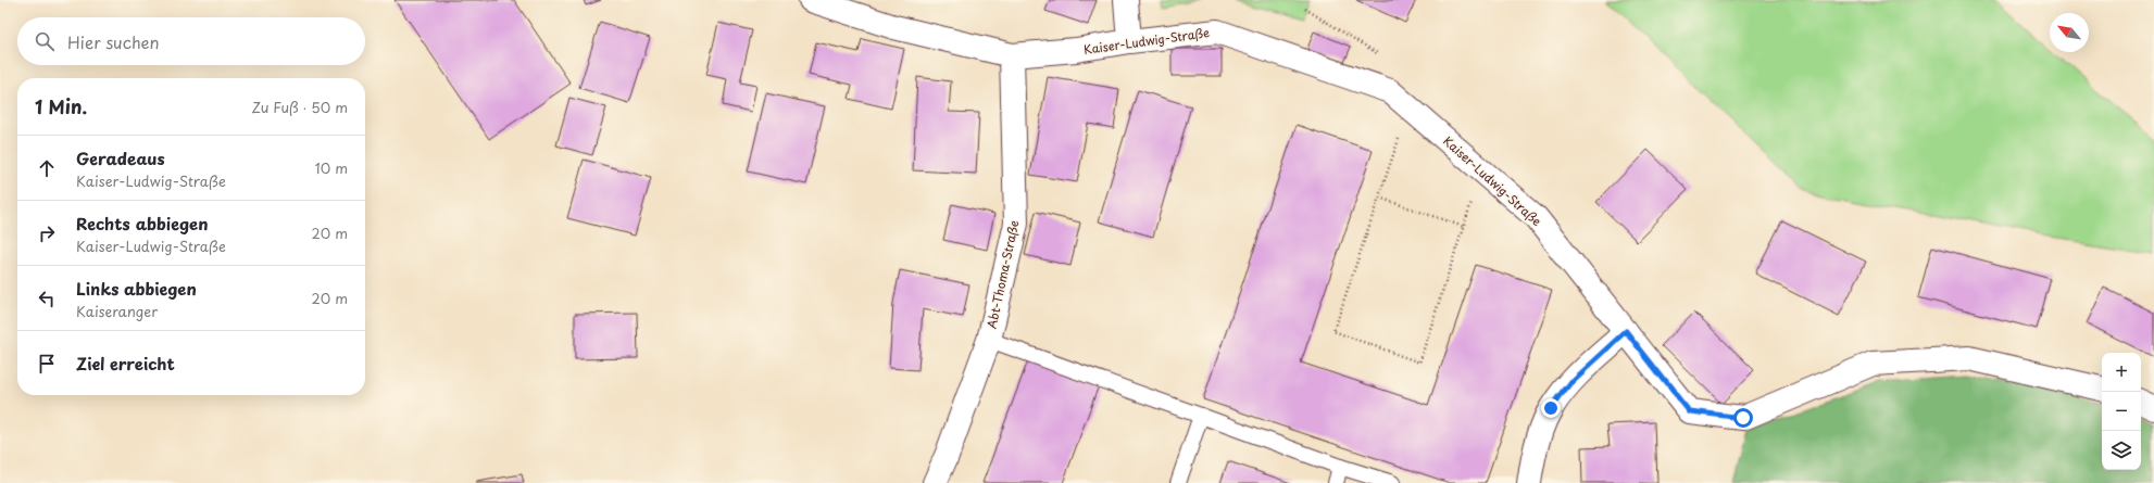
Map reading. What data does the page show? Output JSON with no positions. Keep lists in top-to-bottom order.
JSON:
{
  "streets": {
    "street": ["Kaiser-Ludwig-Straße", "Abt-Thoma-Straße"]
  },
  "crossings": [
    ["Kaiser-Ludwig-Straße", "Abt-Thoma-Straße"]
  ],
  "north": "top left",
  "page": {
    "search": "Hier suchen",
    "heading": ["1 Min.", "Zu Fuß · 50 m"],
    "list": [
      ["Geradeaus", "Kaiser-Ludwig-Straße", "10 m"],
      ["Rechts abbiegen", "Kaiser-Ludwig-Straße", "20 m"],
      ["Links abbiegen", "Kaiseranger", "20 m"],
      "Ziel erreicht"
    ],
    "map_buttons": ["+", "−"]
  }
}
